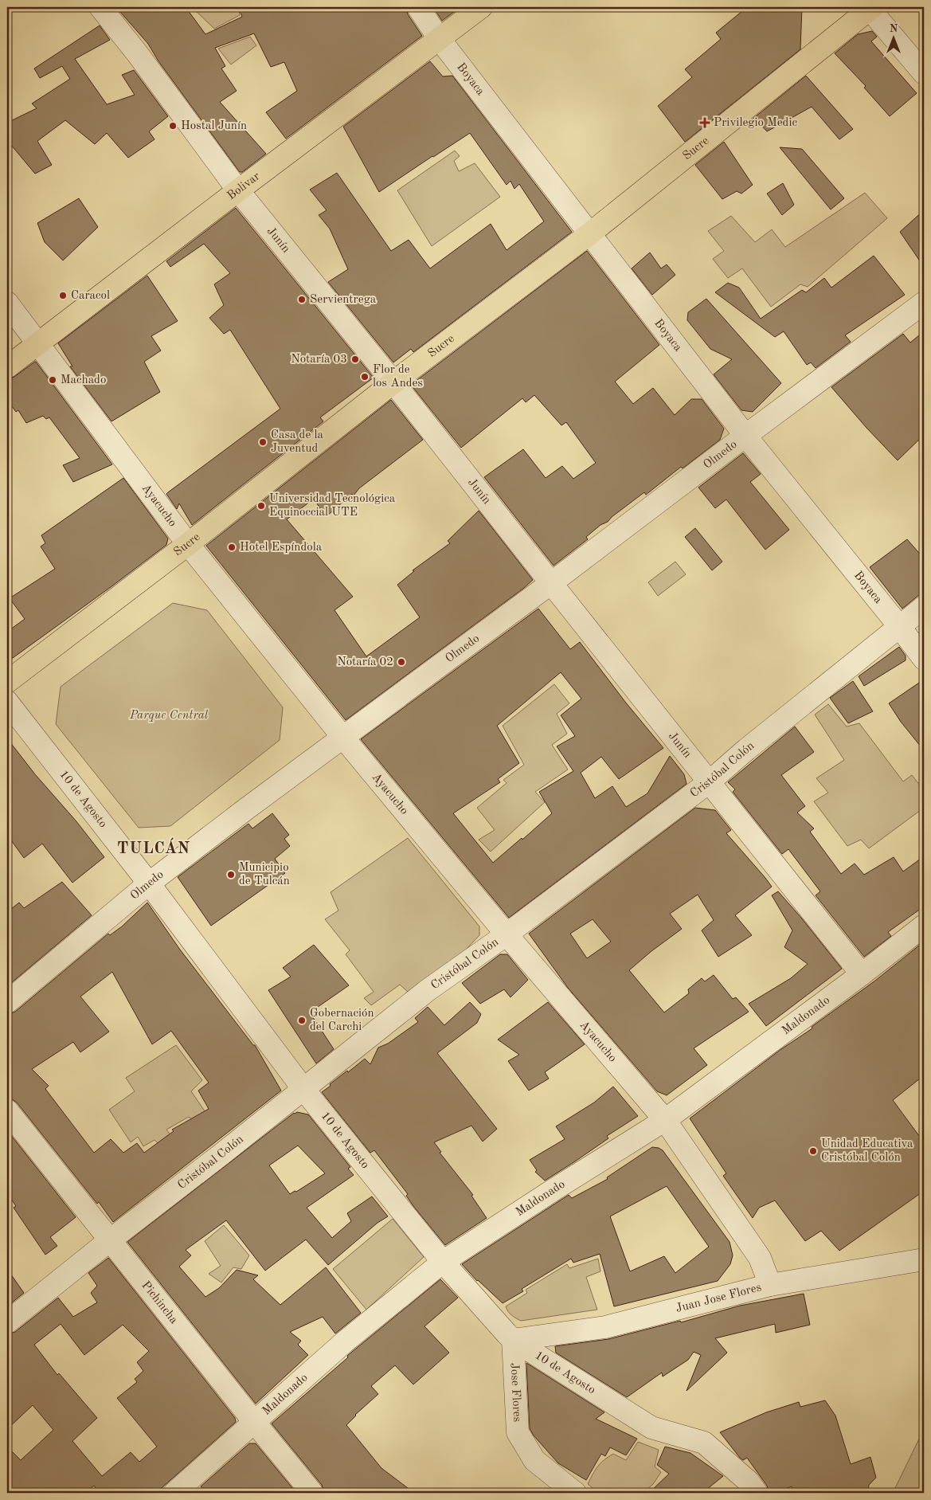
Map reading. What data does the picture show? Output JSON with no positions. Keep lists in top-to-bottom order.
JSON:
{
  "streets": {
    "main road": ["Sucre", "Bolivar"],
    "street": [
      "Boyaca",
      "Junín",
      "Olmedo",
      "Ayacucho",
      "Cristóbal Colón",
      "10 de Agosto",
      "Maldonado",
      "Juan Jose Flores",
      "Pichincha",
      "Jose Flores"
    ]
  },
  "crossings": [
    ["Boyaca", "Sucre"],
    ["Boyaca", "Bolivar"],
    ["Boyaca", "Olmedo"],
    ["Boyaca", "Cristóbal Colón"],
    ["Sucre", "Junín"],
    ["Sucre", "Ayacucho"],
    ["Bolivar", "Junín"],
    ["Bolivar", "Ayacucho"],
    ["Junín", "Olmedo"],
    ["Junín", "Cristóbal Colón"],
    ["Junín", "Maldonado"],
    ["Olmedo", "Ayacucho"],
    ["Olmedo", "10 de Agosto"],
    ["Ayacucho", "Cristóbal Colón"],
    ["Ayacucho", "Maldonado"],
    ["Ayacucho", "Juan Jose Flores"],
    ["Cristóbal Colón", "10 de Agosto"],
    ["Cristóbal Colón", "Pichincha"],
    ["10 de Agosto", "Maldonado"],
    ["10 de Agosto", "Juan Jose Flores"],
    ["10 de Agosto", "Jose Flores"],
    ["Maldonado", "Pichincha"],
    ["Juan Jose Flores", "Jose Flores"]
  ],
  "districts": ["TULCÁN"],
  "parks": ["Parque Central"],
  "places": {
    "health": ["Privilegio Medic"],
    "other": [
      "Hostal Junín",
      "Caracol",
      "Servientrega",
      "Notaría 03",
      "Flor de los Andes",
      "Machado",
      "Casa de la Juventud",
      "Universidad Tecnológica Equinoccial UTE",
      "Hotel Espíndola",
      "Notaría 02",
      "Municipio de Tulcán",
      "Gobernación del Carchi",
      "Unidad Educativa Cristóbal Colón"
    ]
  },
  "north": "top"
}
